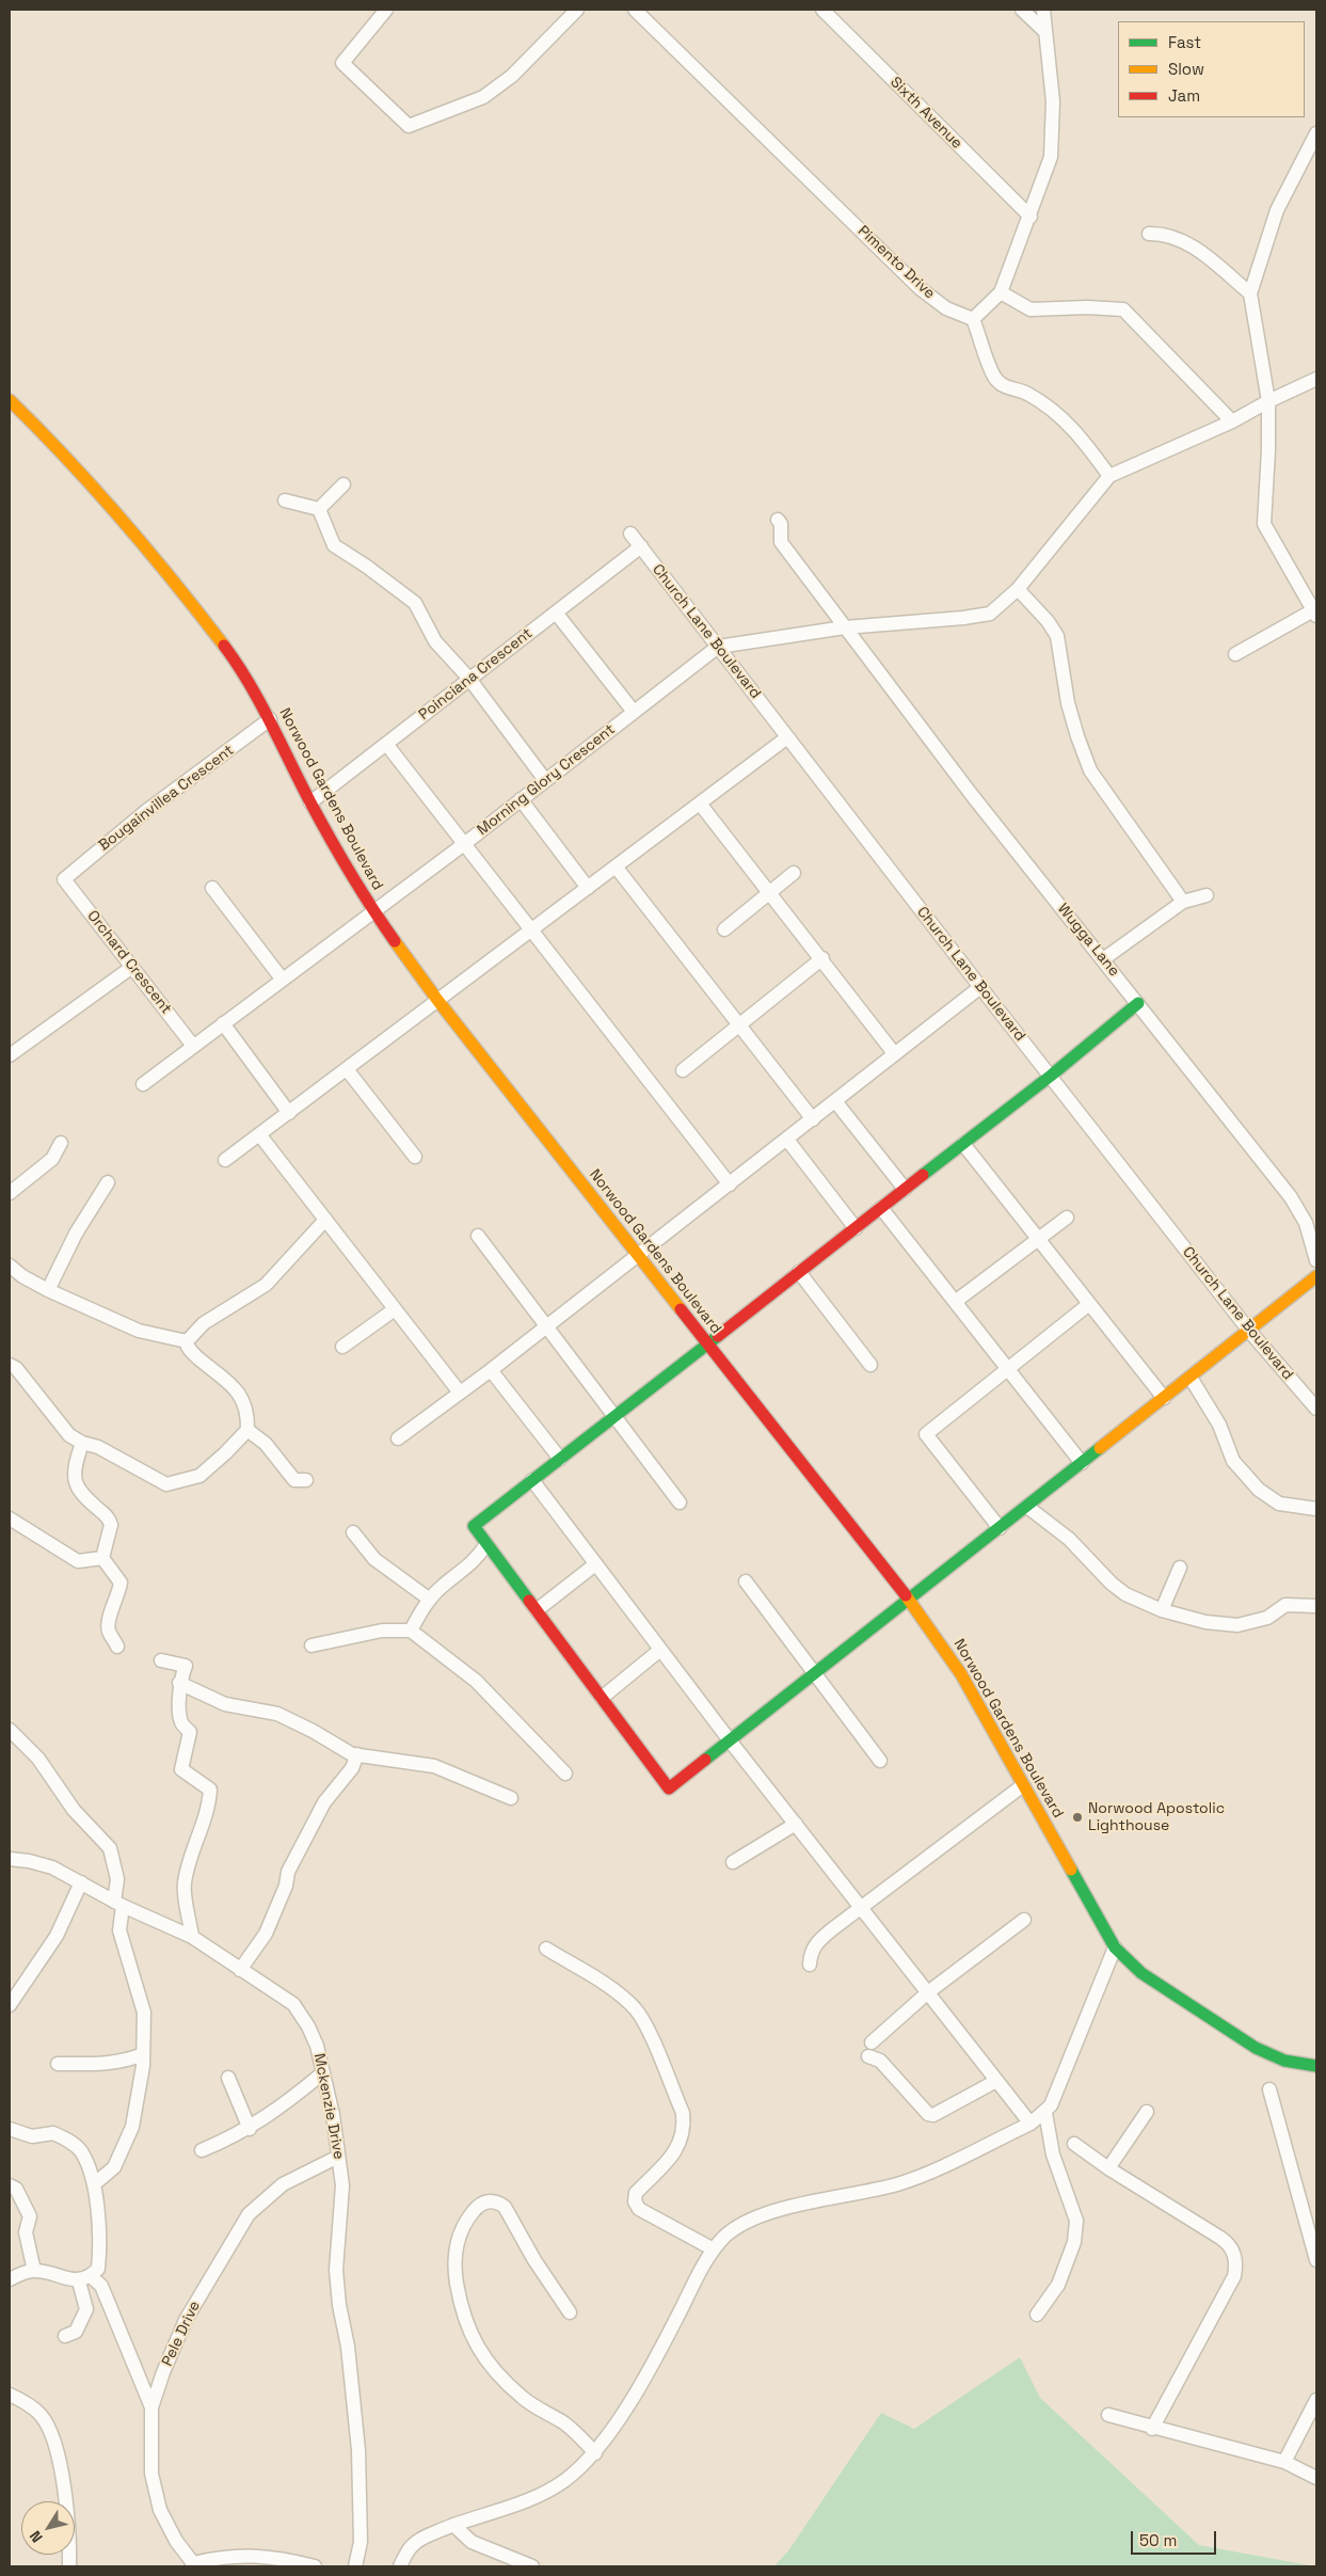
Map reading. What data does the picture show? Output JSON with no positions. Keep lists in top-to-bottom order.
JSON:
{
  "streets": {
    "street": [
      "Sixth Avenue",
      "Pimento Drive",
      "Church Lane Boulevard",
      "Poinciana Crescent",
      "Morning Glory Crescent",
      "Bougainvillea Crescent",
      "Norwood Gardens Boulevard",
      "Wugga Lane",
      "Orchard Crescent",
      "Mckenzie Drive",
      "Pele Drive"
    ]
  },
  "crossings": [
    ["Church Lane Boulevard", "Poinciana Crescent"],
    ["Church Lane Boulevard", "Morning Glory Crescent"],
    ["Poinciana Crescent", "Norwood Gardens Boulevard"],
    ["Morning Glory Crescent", "Norwood Gardens Boulevard"],
    ["Morning Glory Crescent", "Orchard Crescent"],
    ["Bougainvillea Crescent", "Norwood Gardens Boulevard"],
    ["Bougainvillea Crescent", "Orchard Crescent"],
    ["Mckenzie Drive", "Pele Drive"]
  ],
  "places": ["Norwood Apostolic Lighthouse"],
  "legend": ["Fast", "Slow", "Jam"],
  "scale_bar": "50 m",
  "north": "bottom left"
}
